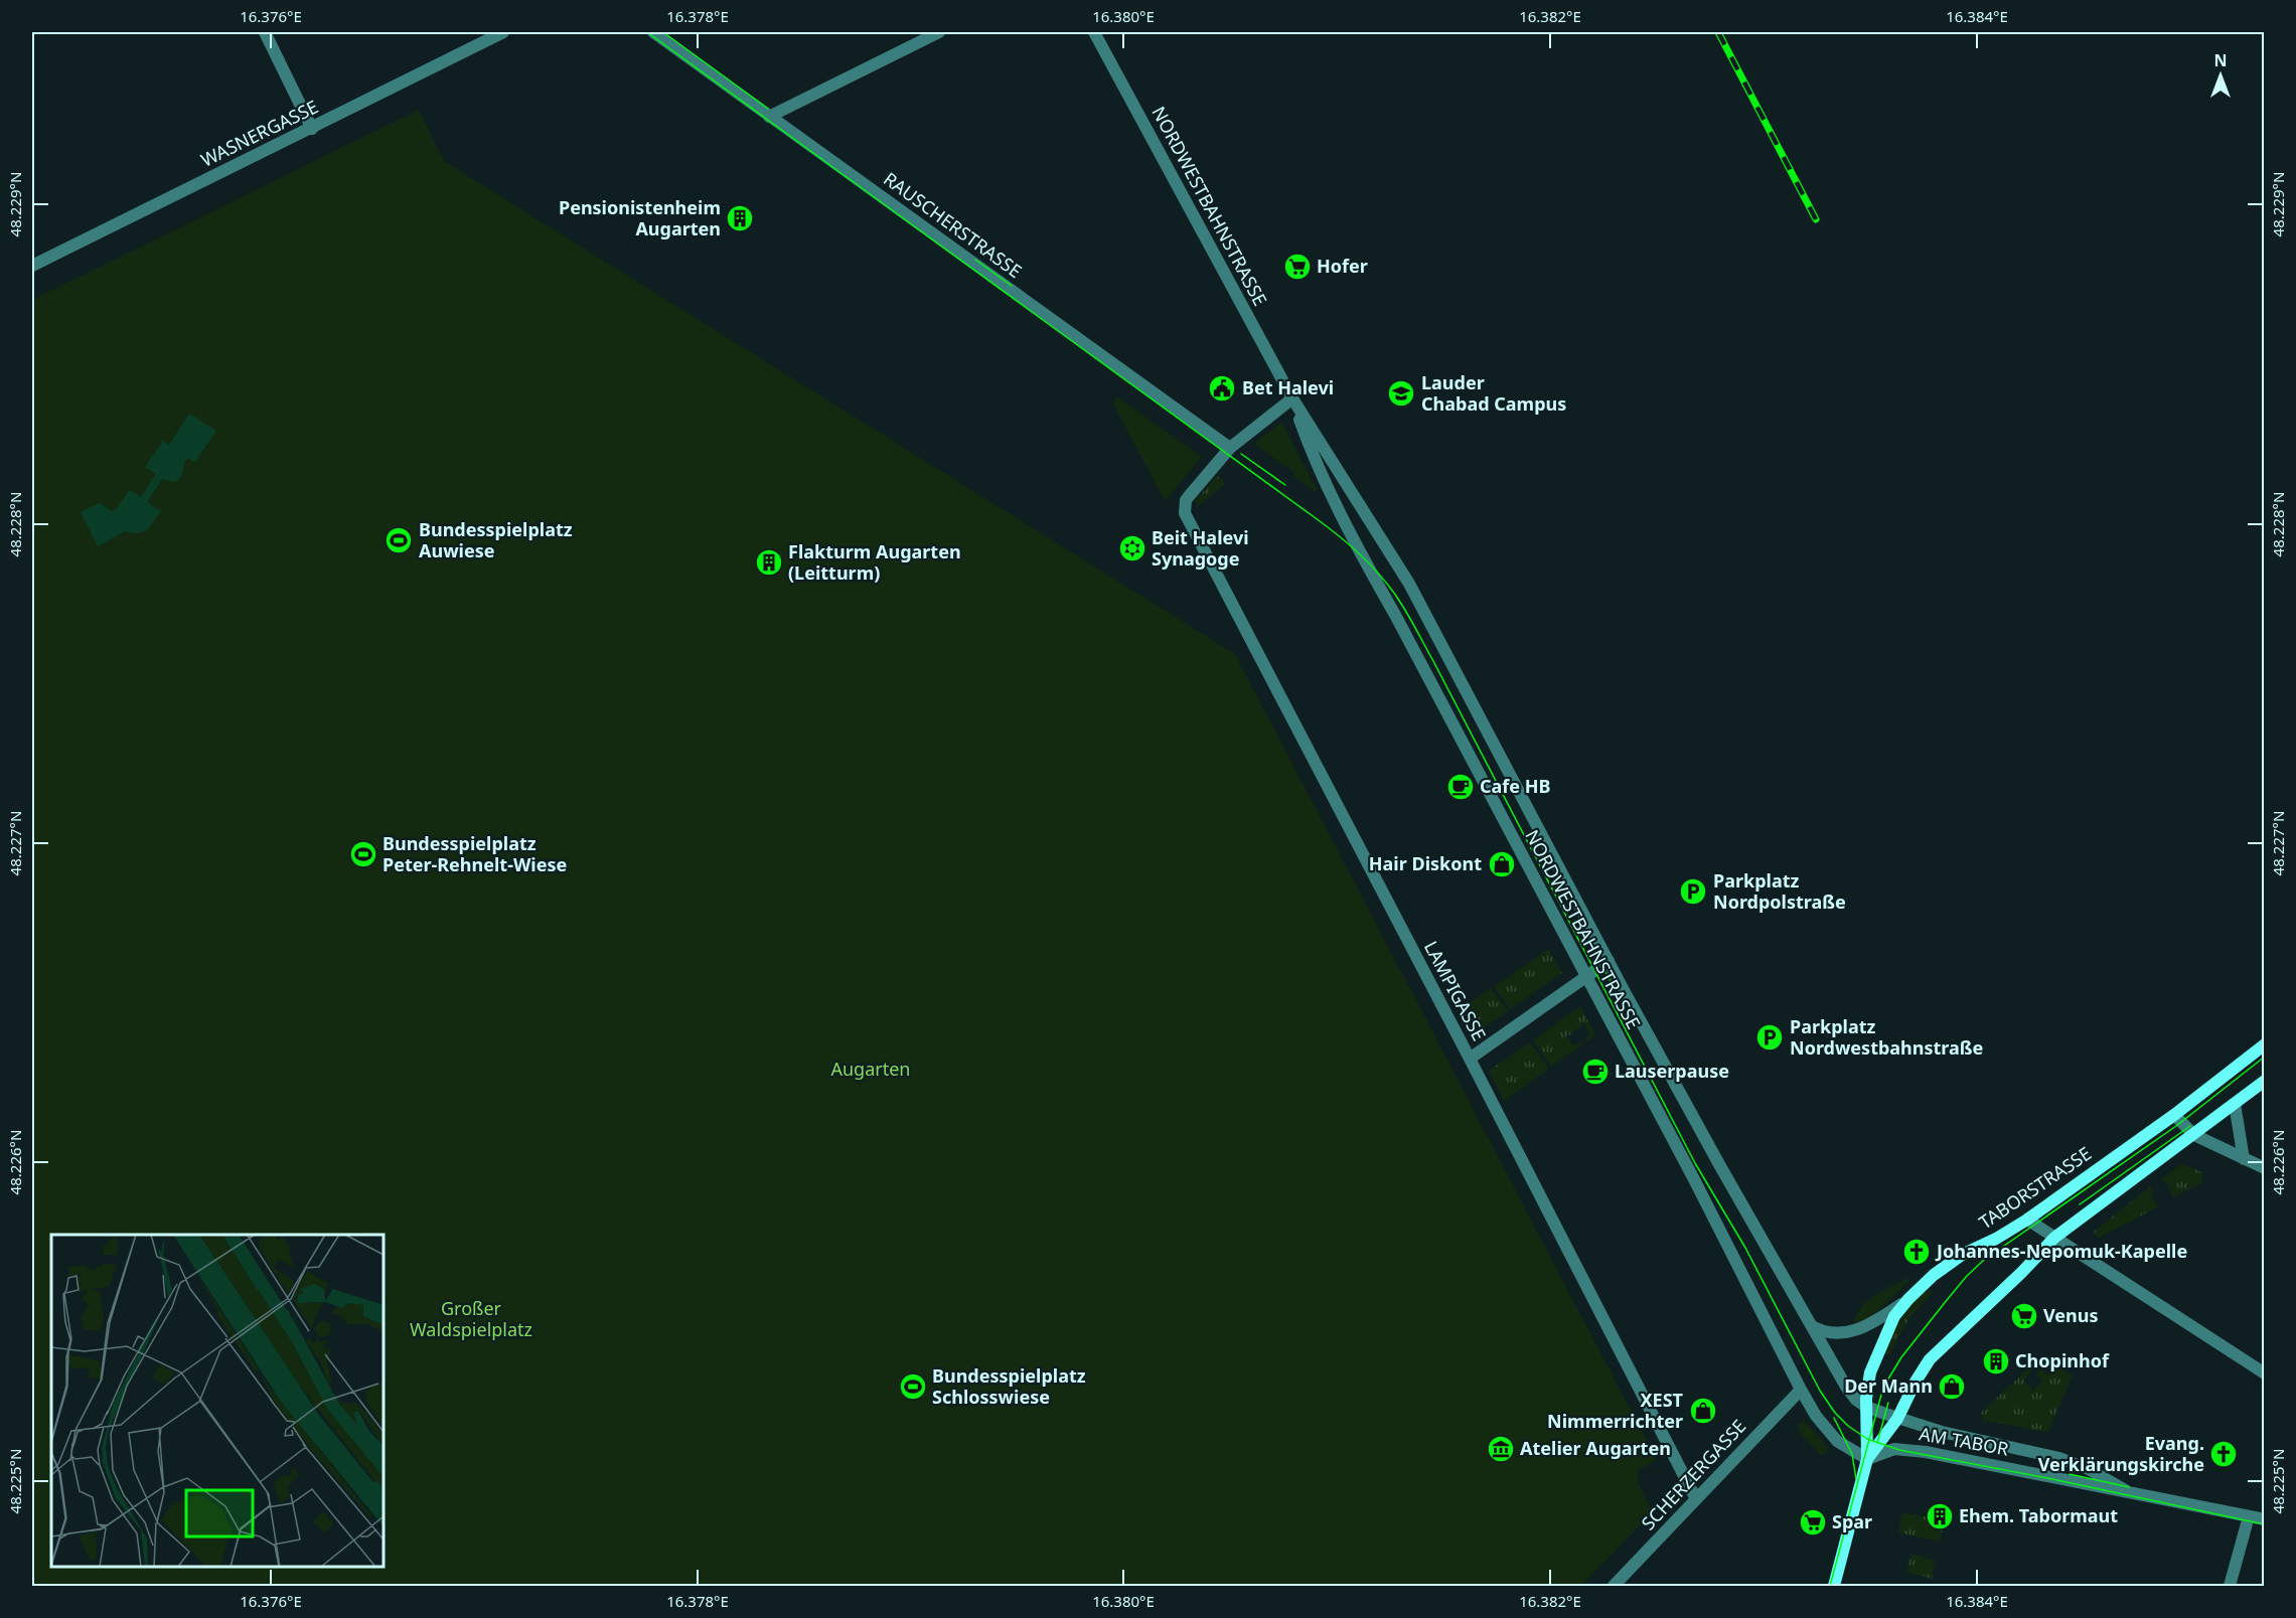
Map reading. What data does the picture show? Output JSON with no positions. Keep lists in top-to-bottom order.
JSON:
{
  "streets": {
    "main road": ["TABORSTRASSE"],
    "street": [
      "WASNERGASSE",
      "NORDWESTBAHNSTRASSE",
      "RAUSCHERSTRASSE",
      "LAMPIGASSE",
      "AM TABOR",
      "SCHERZERGASSE"
    ]
  },
  "crossings": [
    ["NORDWESTBAHNSTRASSE", "TABORSTRASSE"],
    ["NORDWESTBAHNSTRASSE", "AM TABOR"],
    ["NORDWESTBAHNSTRASSE", "SCHERZERGASSE"],
    ["RAUSCHERSTRASSE", "LAMPIGASSE"],
    ["LAMPIGASSE", "SCHERZERGASSE"],
    ["TABORSTRASSE", "AM TABOR"]
  ],
  "parks": ["Augarten", "Großer Waldspielplatz"],
  "places": {
    "building": [
      "Pensionistenheim Augarten",
      "Flakturm Augarten (Leitturm)",
      "Chopinhof",
      "Ehem. Tabormaut"
    ],
    "supermarket": ["Hofer", "Venus", "Spar"],
    "public building": ["Bet Halevi"],
    "school or university": ["Lauder Chabad Campus"],
    "sports": ["Bundesspielplatz Auwiese", "Bundesspielplatz Peter-Rehnelt-Wiese", "Bundesspielplatz Schlosswiese"],
    "synagogue": ["Beit Halevi Synagoge"],
    "cafe": ["Cafe HB", "Lauserpause"],
    "shop": ["Hair Diskont", "Der Mann", "XEST Nimmerrichter"],
    "parking": ["Parkplatz Nordpolstraße", "Parkplatz Nordwestbahnstraße"],
    "church": ["Johannes-Nepomuk-Kapelle", "Evang. Verklärungskirche"],
    "museum": ["Atelier Augarten"]
  },
  "north": "top",
  "coordinates": [
    "16.376°E",
    "16.378°E",
    "16.380°E",
    "16.382°E",
    "16.384°E",
    "48.229°N",
    "48.228°N",
    "48.227°N",
    "48.226°N",
    "48.225°N"
  ]
}
